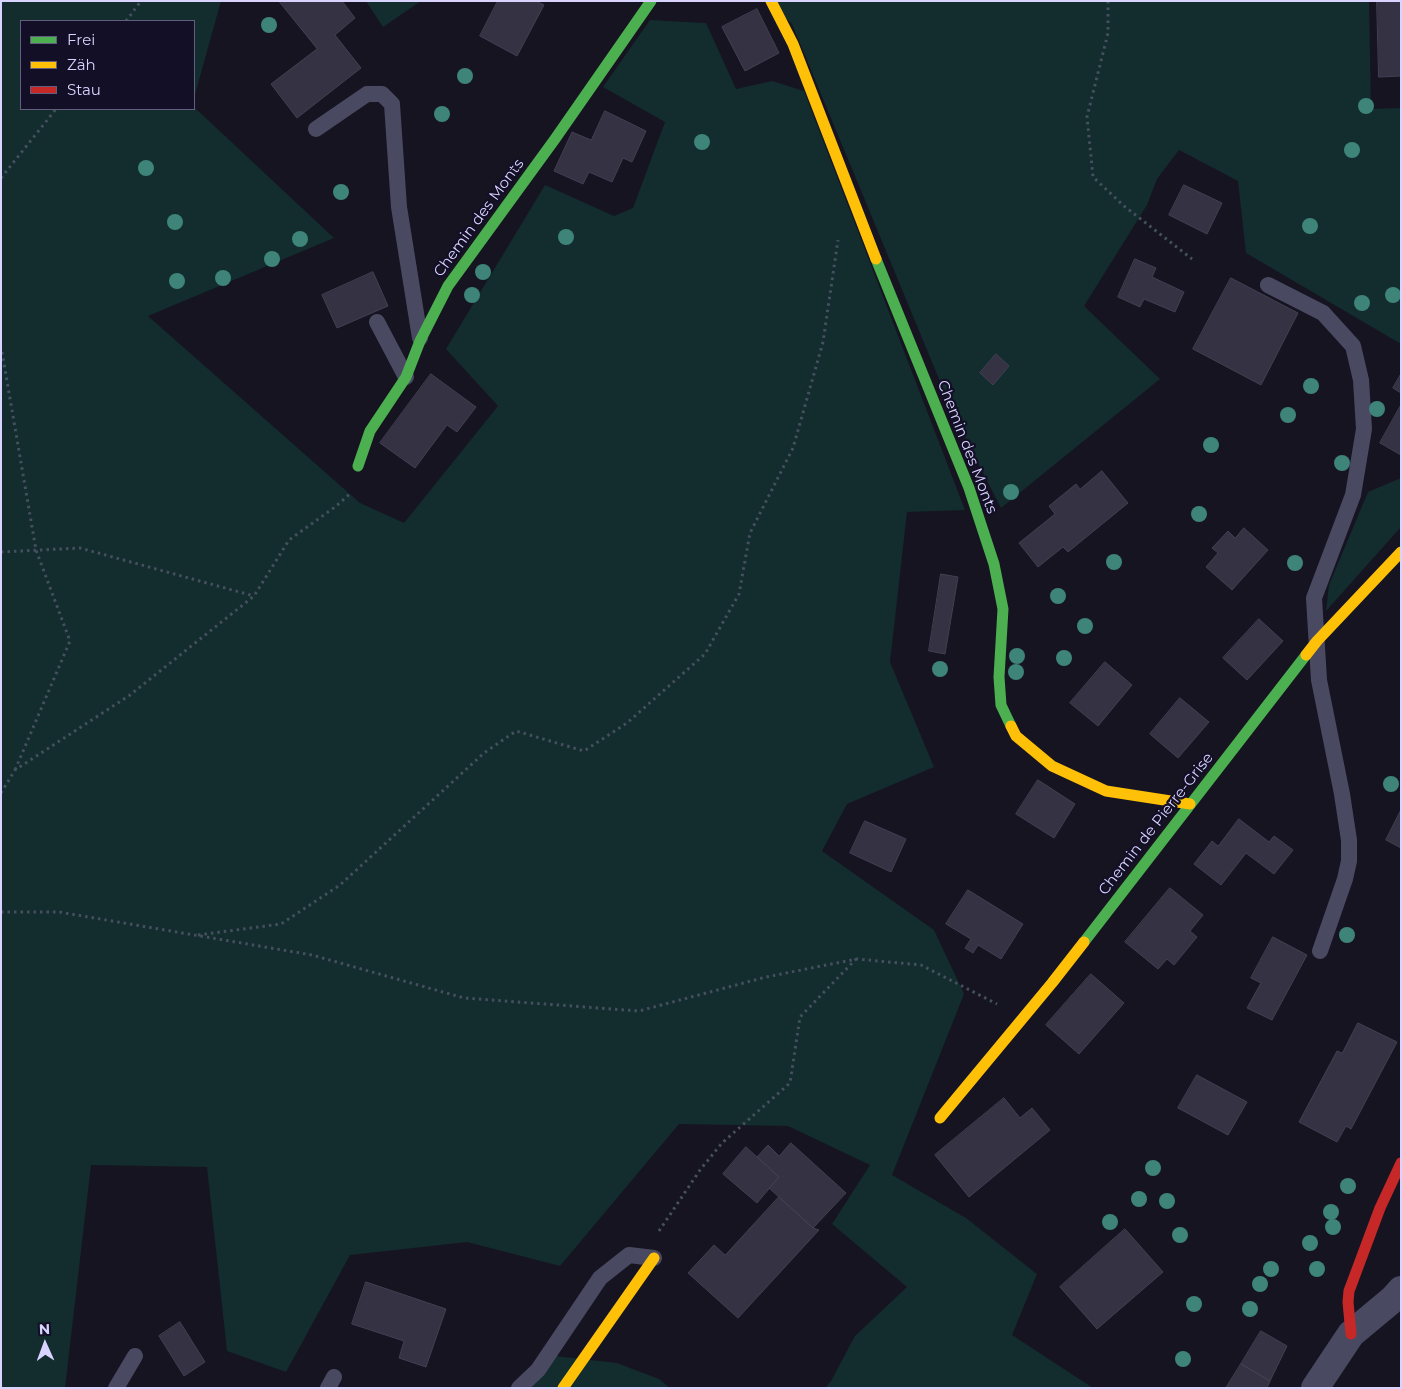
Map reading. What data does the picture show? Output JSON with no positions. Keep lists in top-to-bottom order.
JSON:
{
  "streets": {
    "street": ["Chemin des Monts", "Chemin de Pierre-Grise"]
  },
  "crossings": [
    ["Chemin des Monts", "Chemin de Pierre-Grise"]
  ],
  "legend": ["Frei", "Zäh", "Stau"],
  "north": "top"
}
